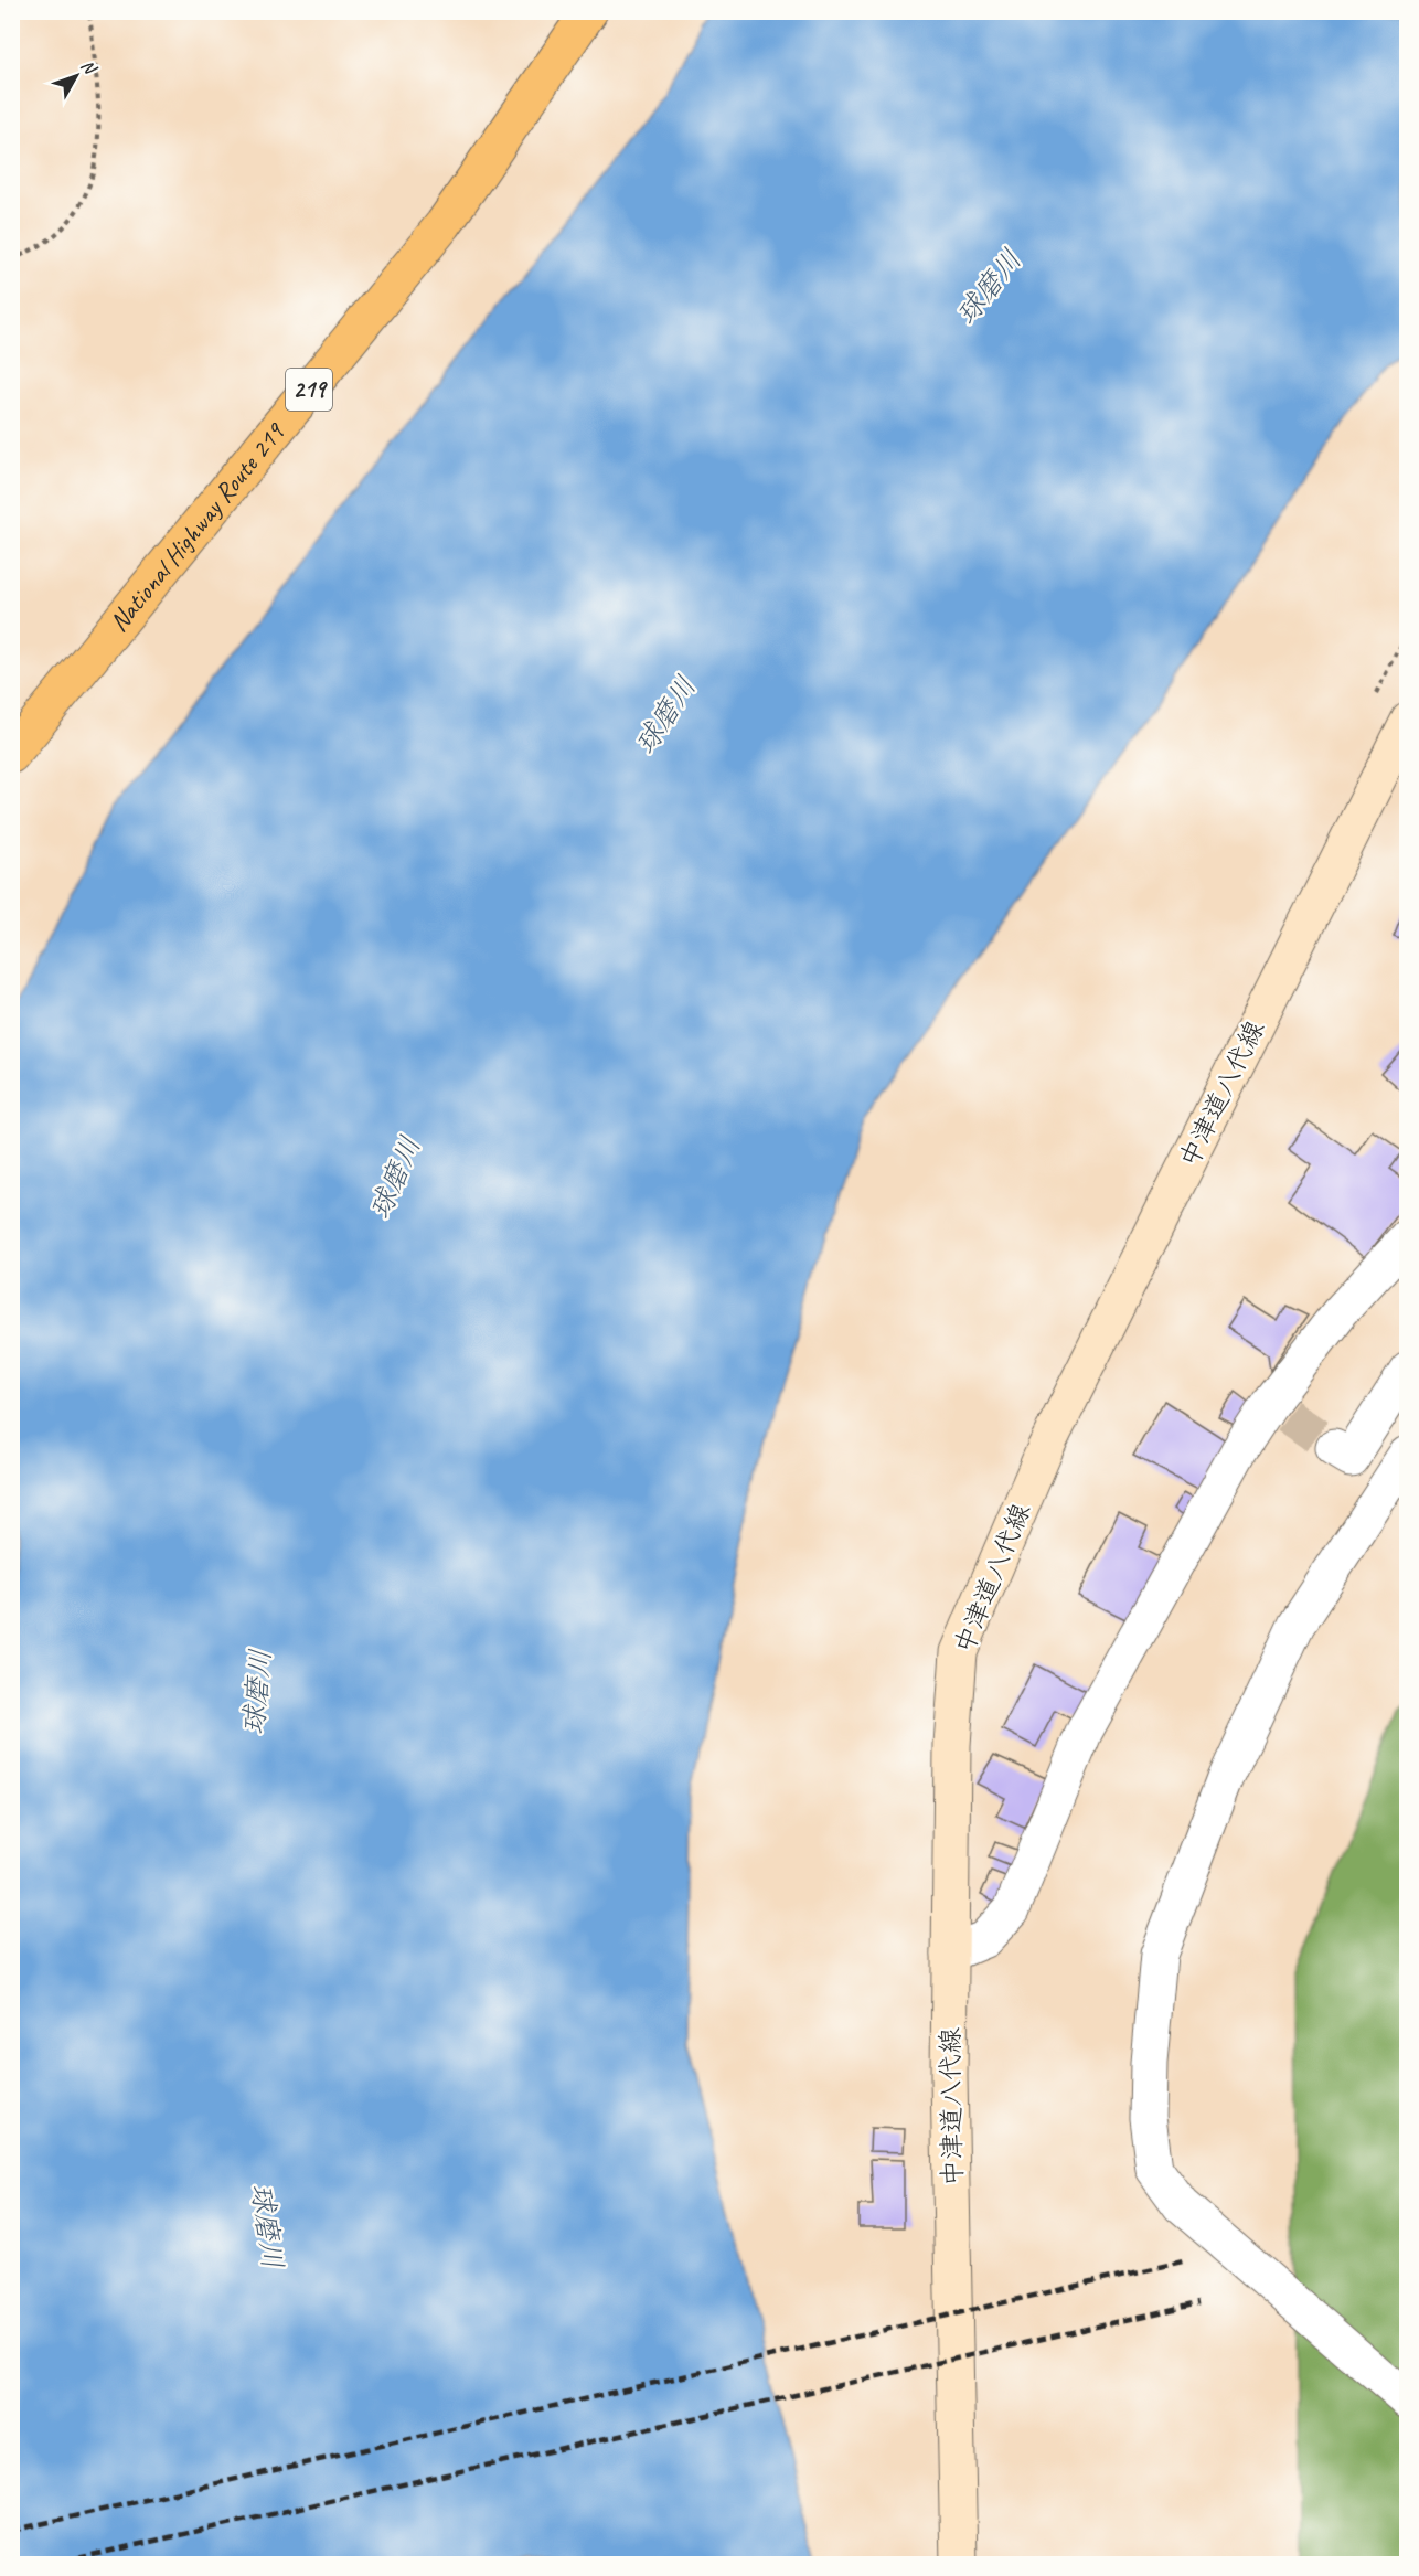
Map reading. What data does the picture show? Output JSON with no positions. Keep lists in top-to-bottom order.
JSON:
{
  "streets": {
    "highway": ["219", "National Highway Route 219"],
    "main road": ["中津道八代線"]
  },
  "water": ["球磨川"],
  "north": "top right"
}
